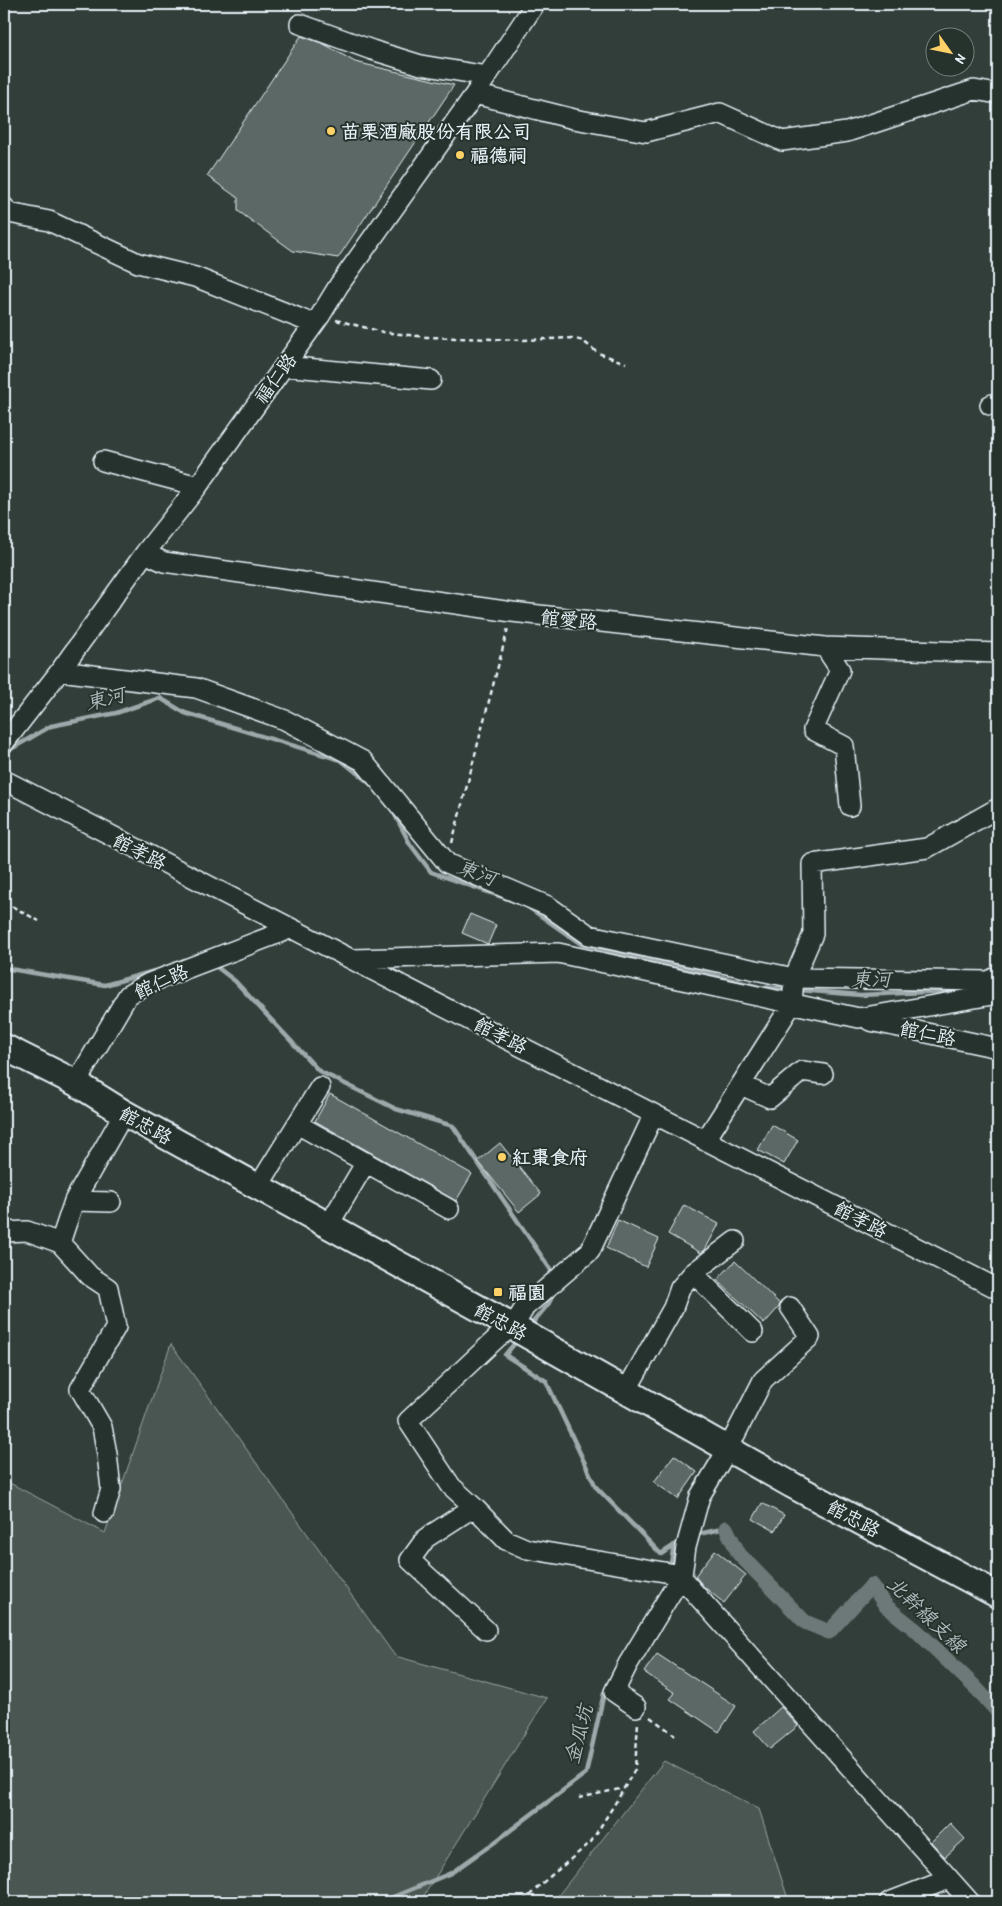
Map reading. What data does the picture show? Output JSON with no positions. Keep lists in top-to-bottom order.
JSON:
{
  "streets": {
    "main road": ["館忠路"],
    "street": [
      "福仁路",
      "館愛路",
      "館孝路",
      "館仁路"
    ]
  },
  "crossings": [
    ["福仁路", "館愛路"],
    ["館孝路", "館仁路"],
    ["館仁路", "館忠路"]
  ],
  "water": ["東河", "北幹線支線", "金瓜坑"],
  "places": {
    "other": ["苗栗酒廠股份有限公司", "福德祠", "紅棗食府"],
    "transit": ["福園"]
  },
  "north": "bottom right"
}
